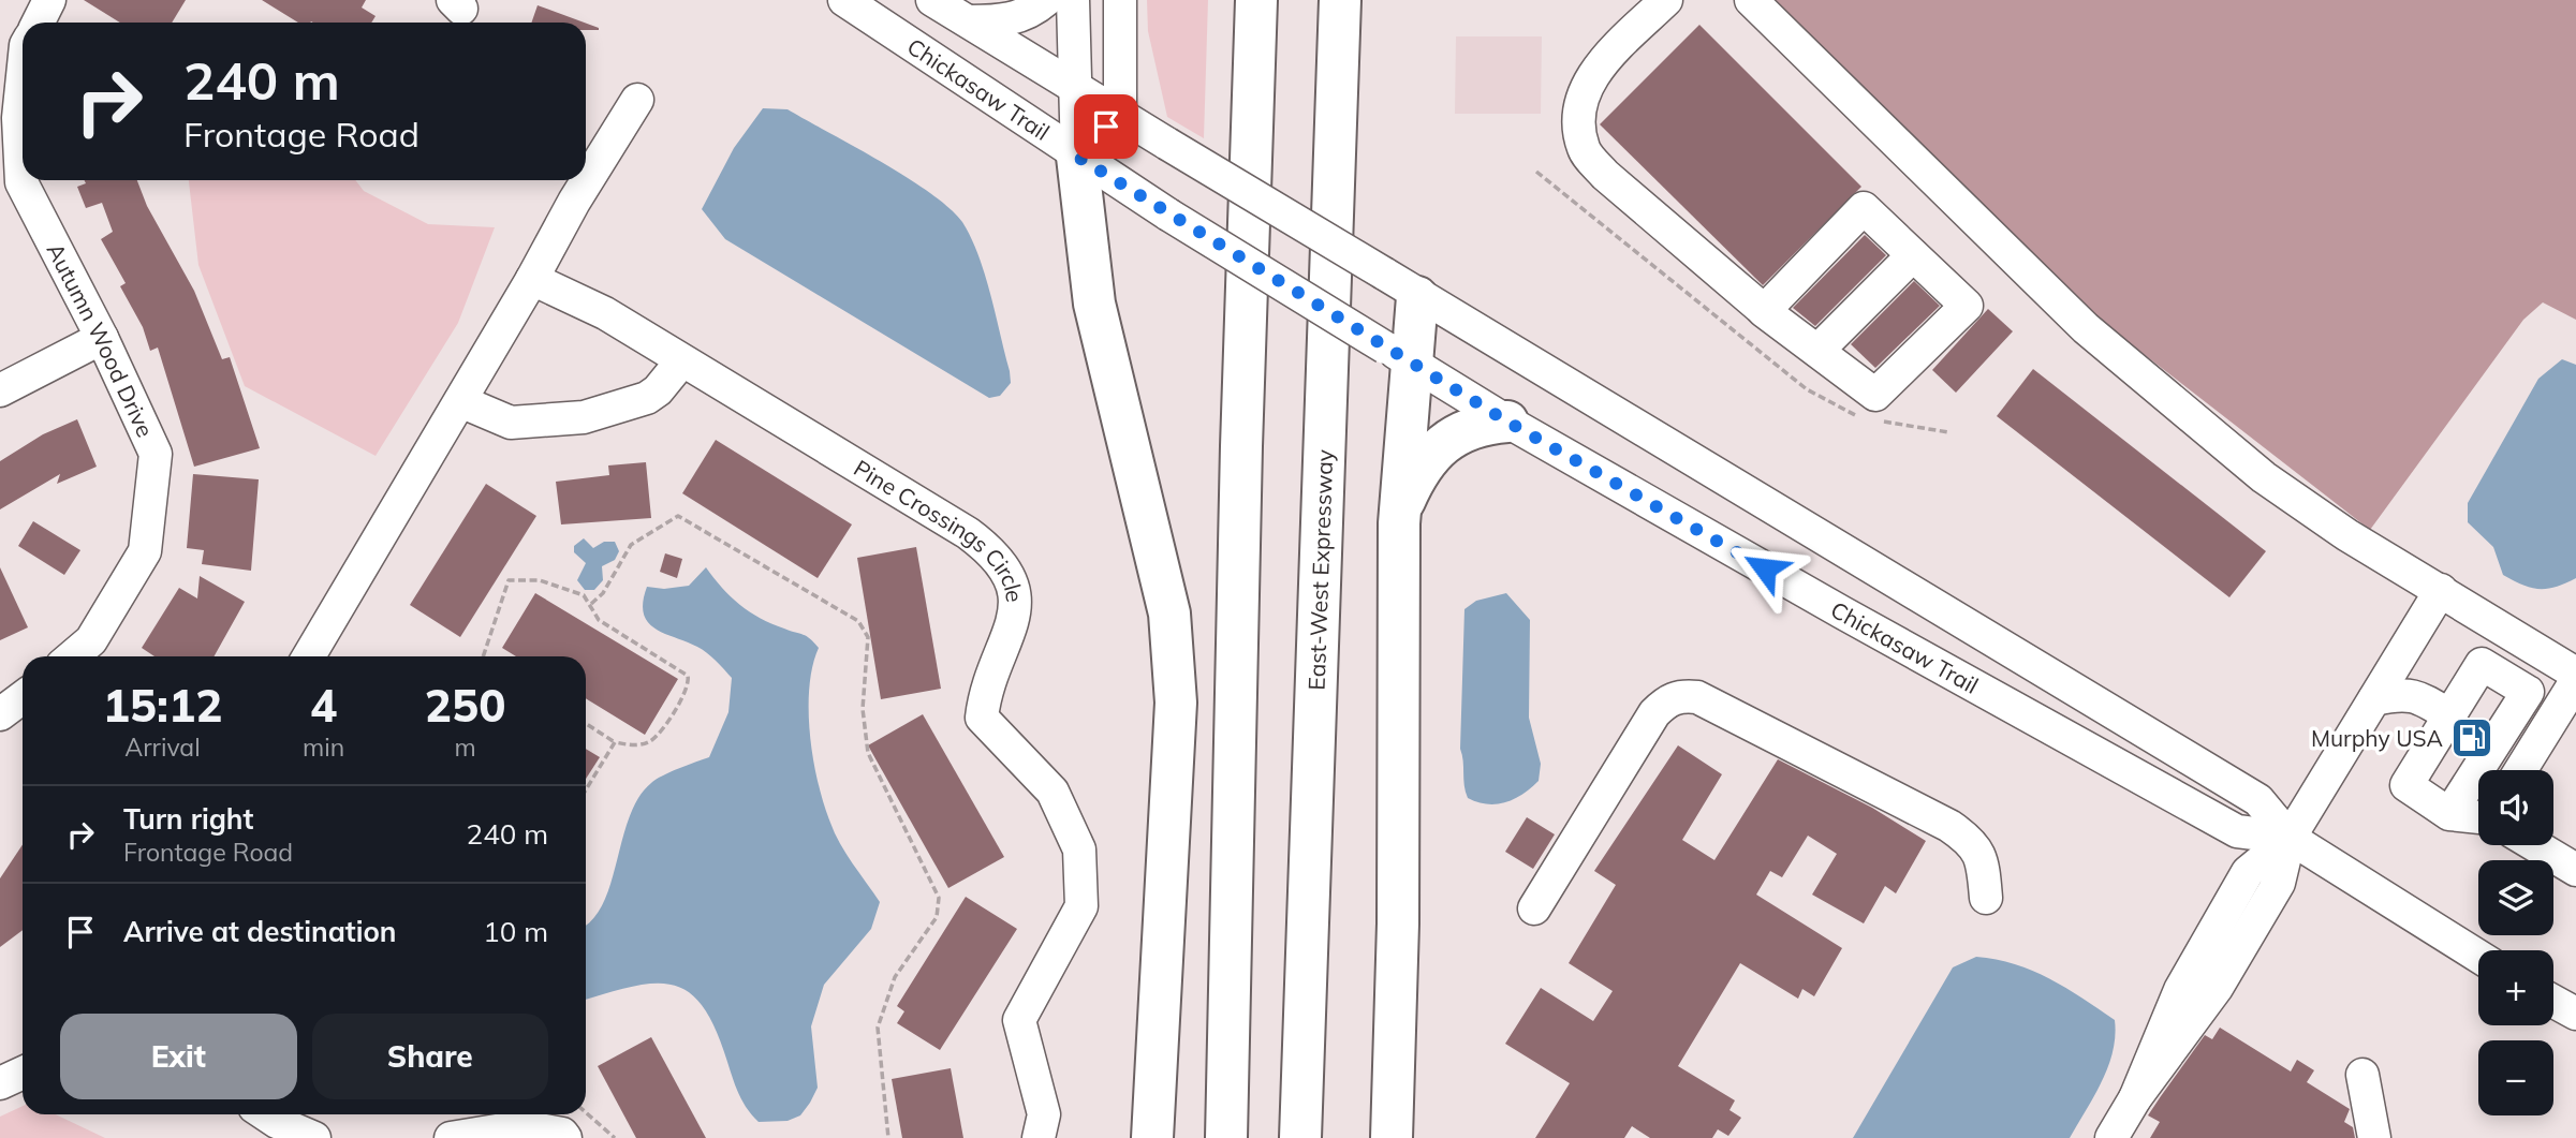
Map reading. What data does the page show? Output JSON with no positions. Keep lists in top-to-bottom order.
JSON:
{
  "streets": {
    "highway": ["East-West Expressway"],
    "street": ["Chickasaw Trail", "Autumn Wood Drive", "Pine Crossings Circle"]
  },
  "places": {
    "fuel station": ["Murphy USA"]
  },
  "page": {
    "turn": ["240 m", "Frontage Road"],
    "eta": [
      "15:12",
      "Arrival",
      "4",
      "min",
      "250",
      "m"
    ],
    "map_buttons": ["+", "−"],
    "list": [
      {
        "name": "Turn right",
        "note": "Frontage Road",
        "value": "240 m"
      },
      {
        "name": "Arrive at destination",
        "value": "10 m"
      }
    ],
    "buttons": ["Exit", "Share"]
  }
}
